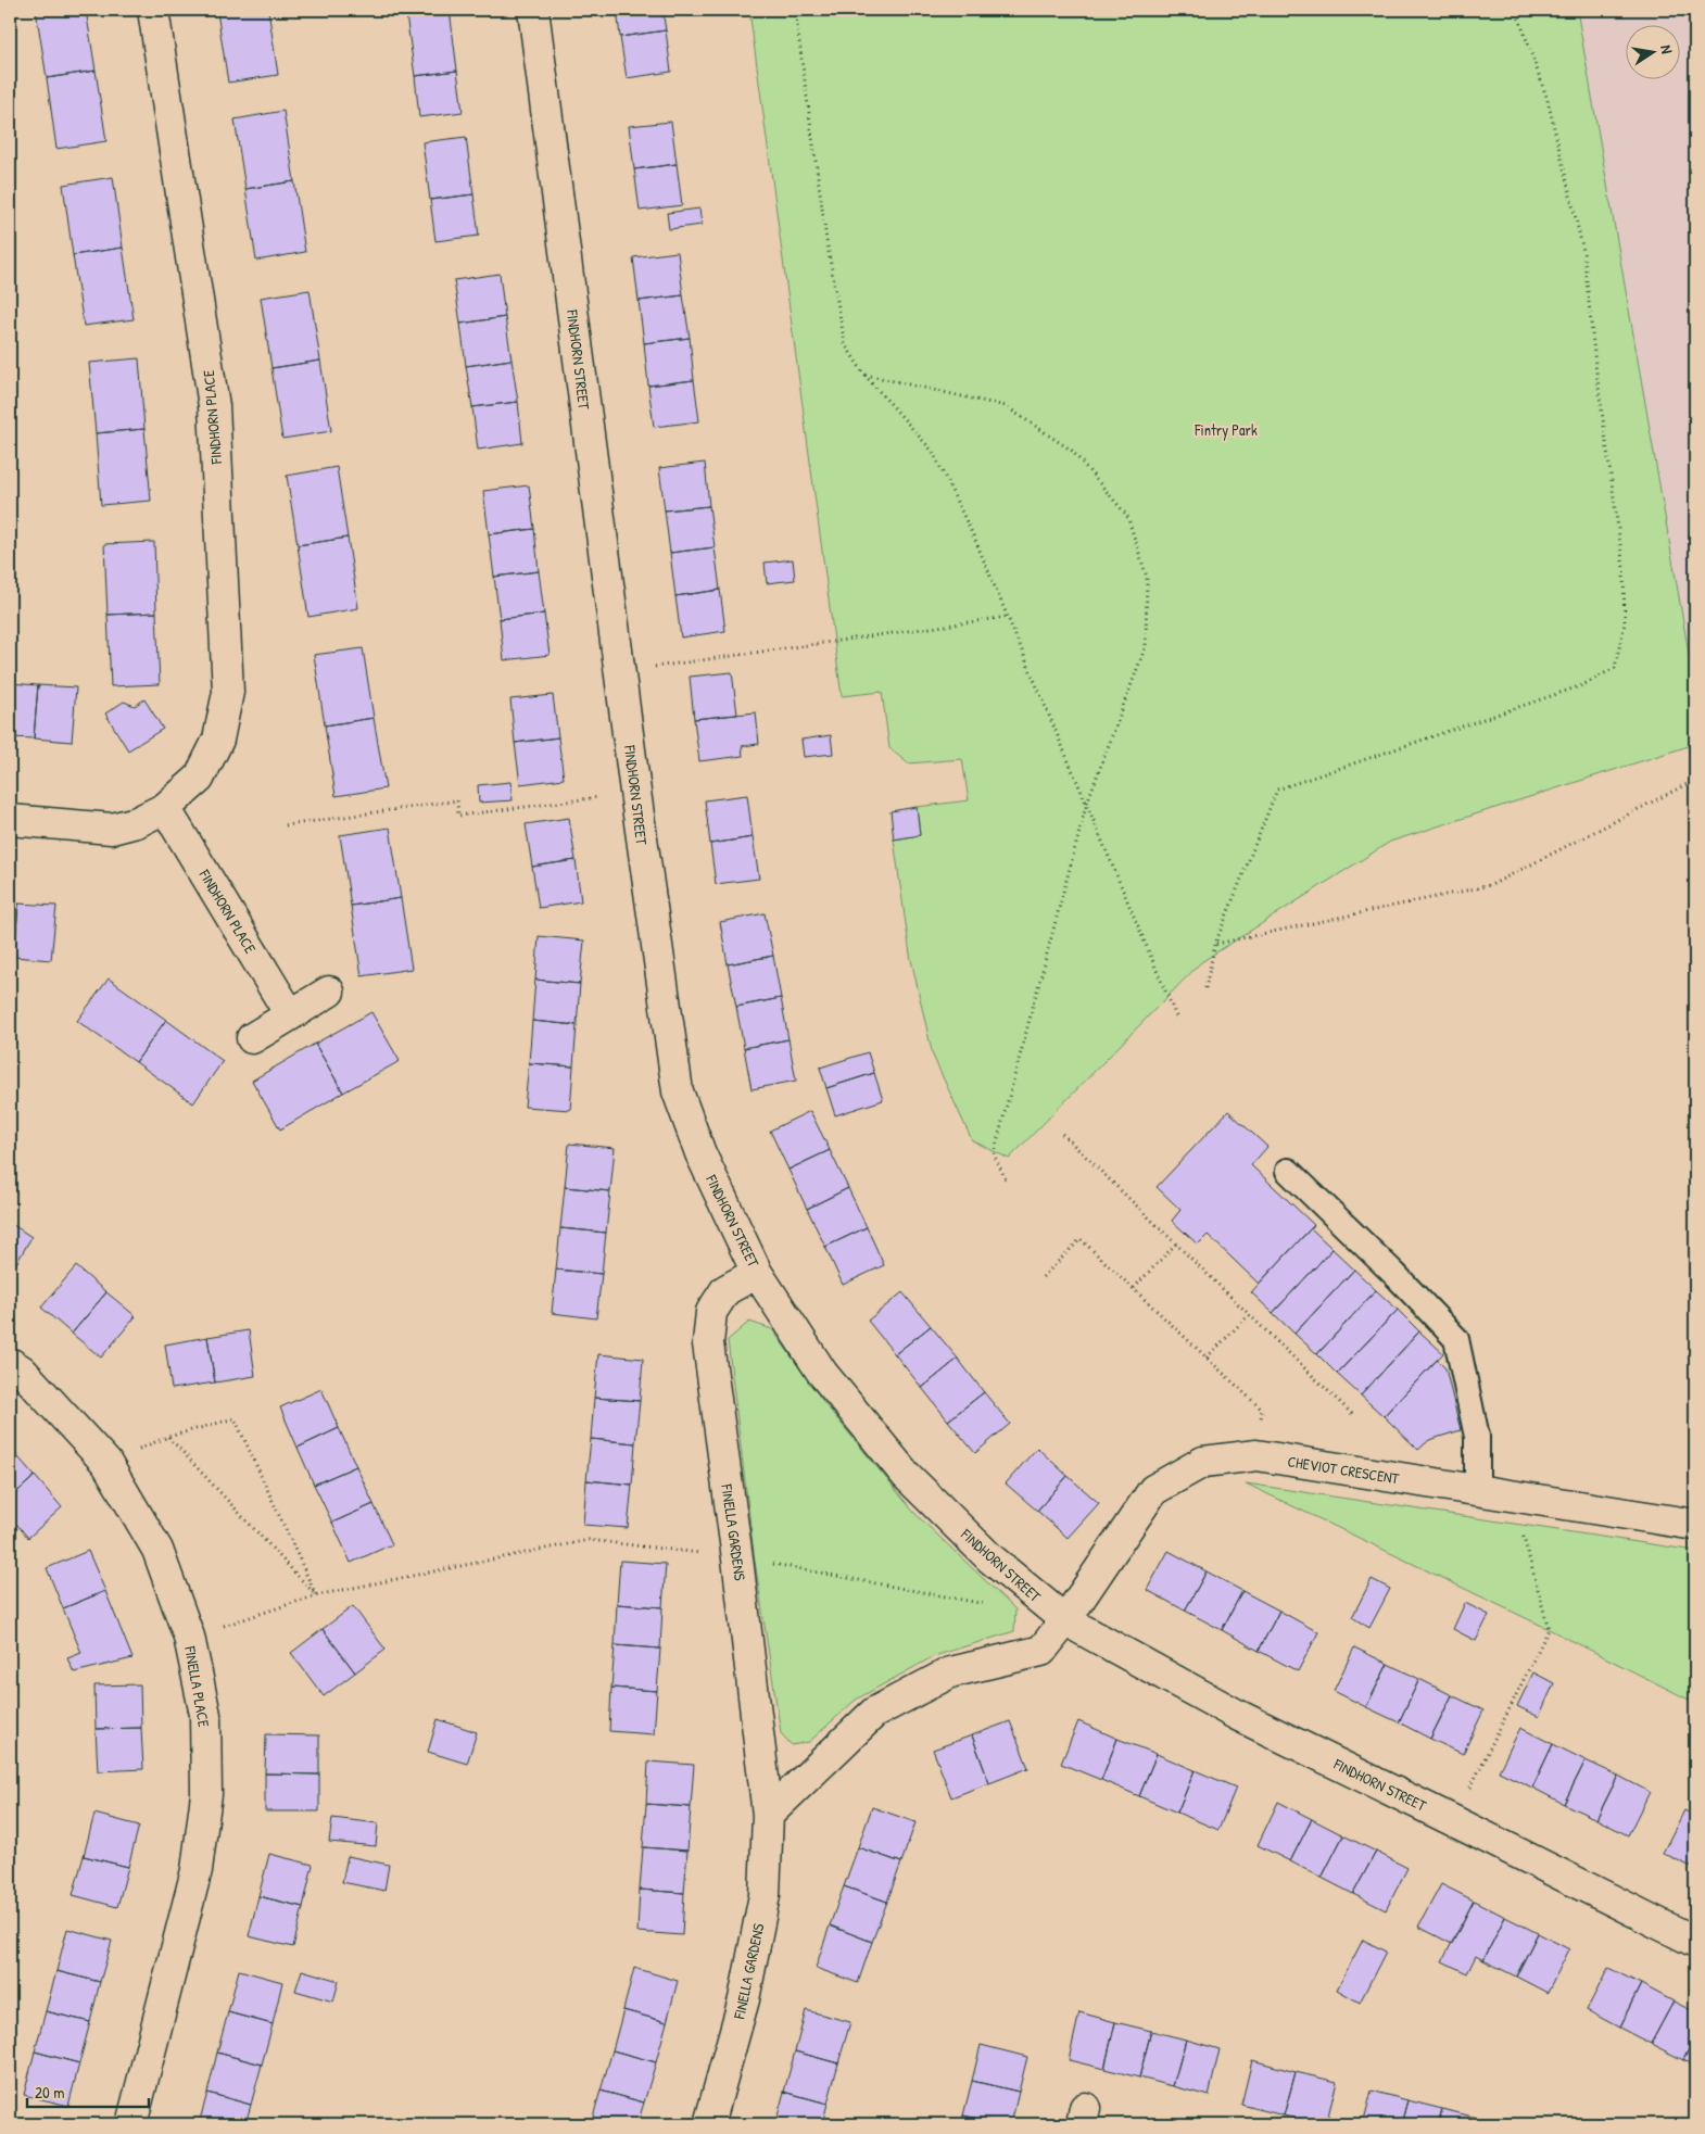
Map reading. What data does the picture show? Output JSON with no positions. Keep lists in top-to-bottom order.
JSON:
{
  "streets": {
    "street": [
      "FINDHORN STREET",
      "FINDHORN PLACE",
      "CHEVIOT CRESCENT",
      "FINELLA GARDENS",
      "FINELLA PLACE"
    ]
  },
  "crossings": [
    ["FINDHORN STREET", "CHEVIOT CRESCENT"],
    ["FINDHORN STREET", "FINELLA GARDENS"]
  ],
  "parks": ["Fintry Park"],
  "scale_bar": "20 m",
  "north": "right"
}
